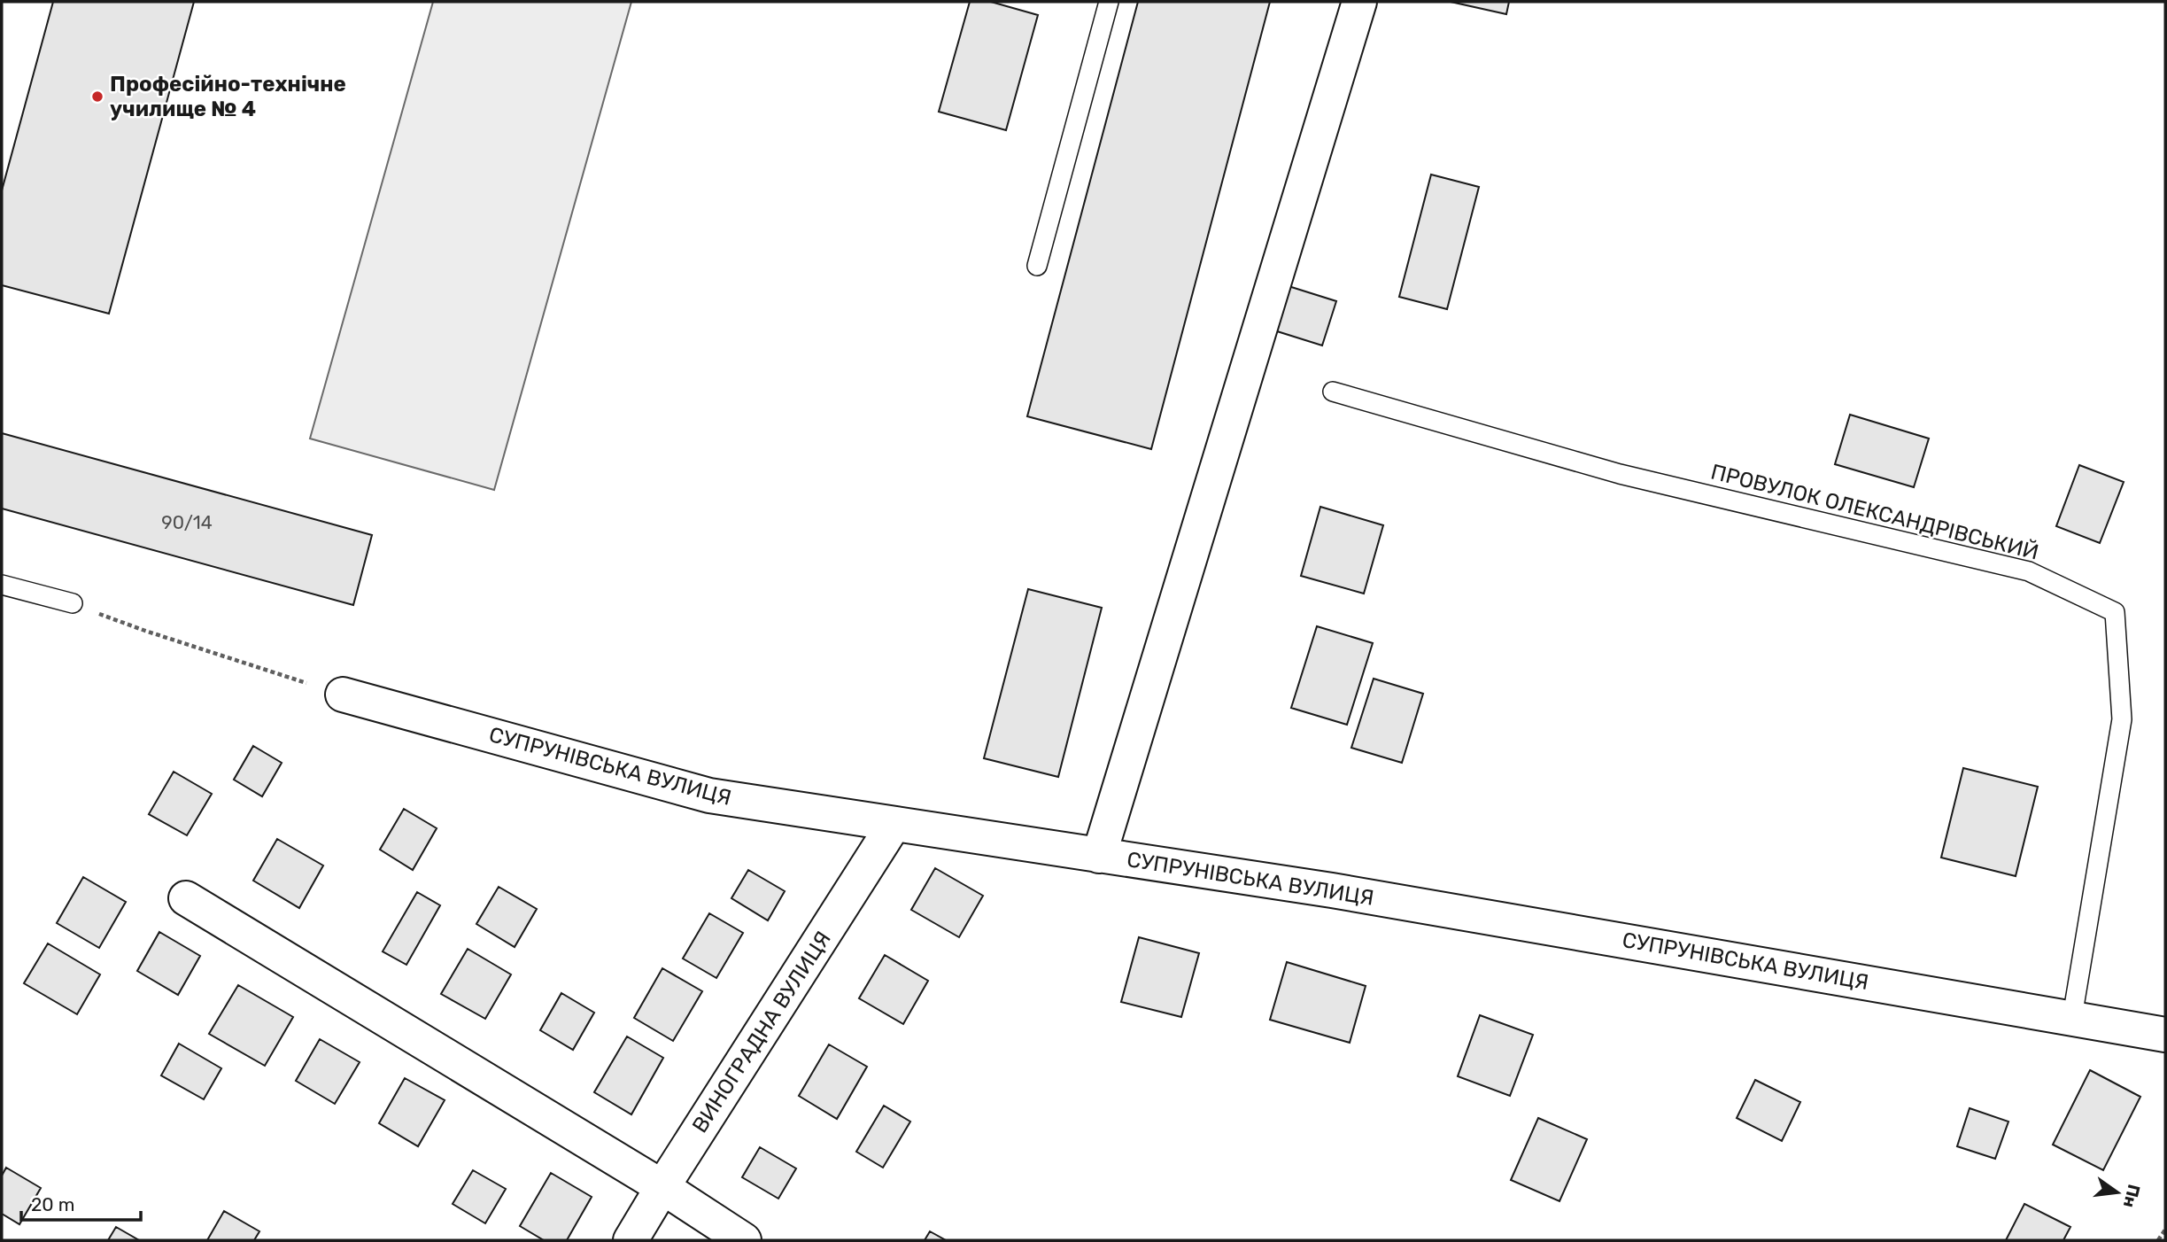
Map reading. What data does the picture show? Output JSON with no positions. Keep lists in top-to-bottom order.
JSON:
{
  "streets": {
    "street": ["СУПРУНІВСЬКА ВУЛИЦЯ", "ВИНОГРАДНА ВУЛИЦЯ"],
    "lane": ["ПРОВУЛОК ОЛЕКСАНДРІВСЬКИЙ"]
  },
  "crossings": [
    ["ПРОВУЛОК ОЛЕКСАНДРІВСЬКИЙ", "СУПРУНІВСЬКА ВУЛИЦЯ"],
    ["СУПРУНІВСЬКА ВУЛИЦЯ", "ВИНОГРАДНА ВУЛИЦЯ"]
  ],
  "places": ["Професійно-технічне училище № 4"],
  "house_numbers": ["90/14"],
  "scale_bar": "20 m",
  "north": "right"
}
